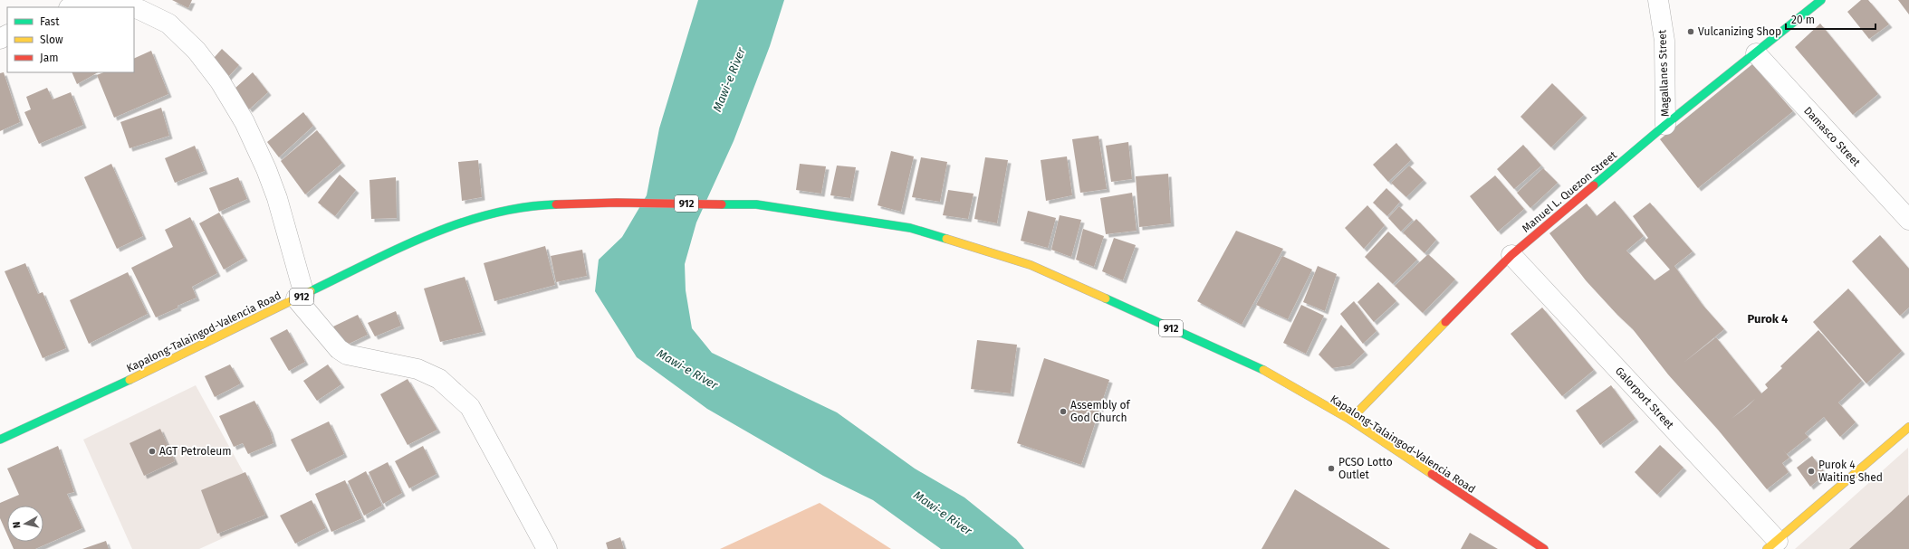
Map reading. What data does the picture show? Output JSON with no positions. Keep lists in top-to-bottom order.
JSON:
{
  "streets": {
    "main road": ["Manuel L. Quezon Street", "912", "Kapalong-Talaingod-Valencia Road"],
    "street": ["Magallanes Street", "Damasco Street", "Galorport Street"]
  },
  "crossings": [
    ["Magallanes Street", "Manuel L. Quezon Street"],
    ["Damasco Street", "Manuel L. Quezon Street"],
    ["Manuel L. Quezon Street", "Kapalong-Talaingod-Valencia Road"],
    ["Manuel L. Quezon Street", "Galorport Street"]
  ],
  "districts": ["Purok 4"],
  "water": ["Mawi-e River"],
  "places": [
    "Vulcanizing Shop",
    "Assembly of God Church",
    "AGT Petroleum",
    "PCSO Lotto Outlet",
    "Purok 4 Waiting Shed"
  ],
  "legend": ["Fast", "Slow", "Jam"],
  "scale_bar": "20 m",
  "north": "left"
}
